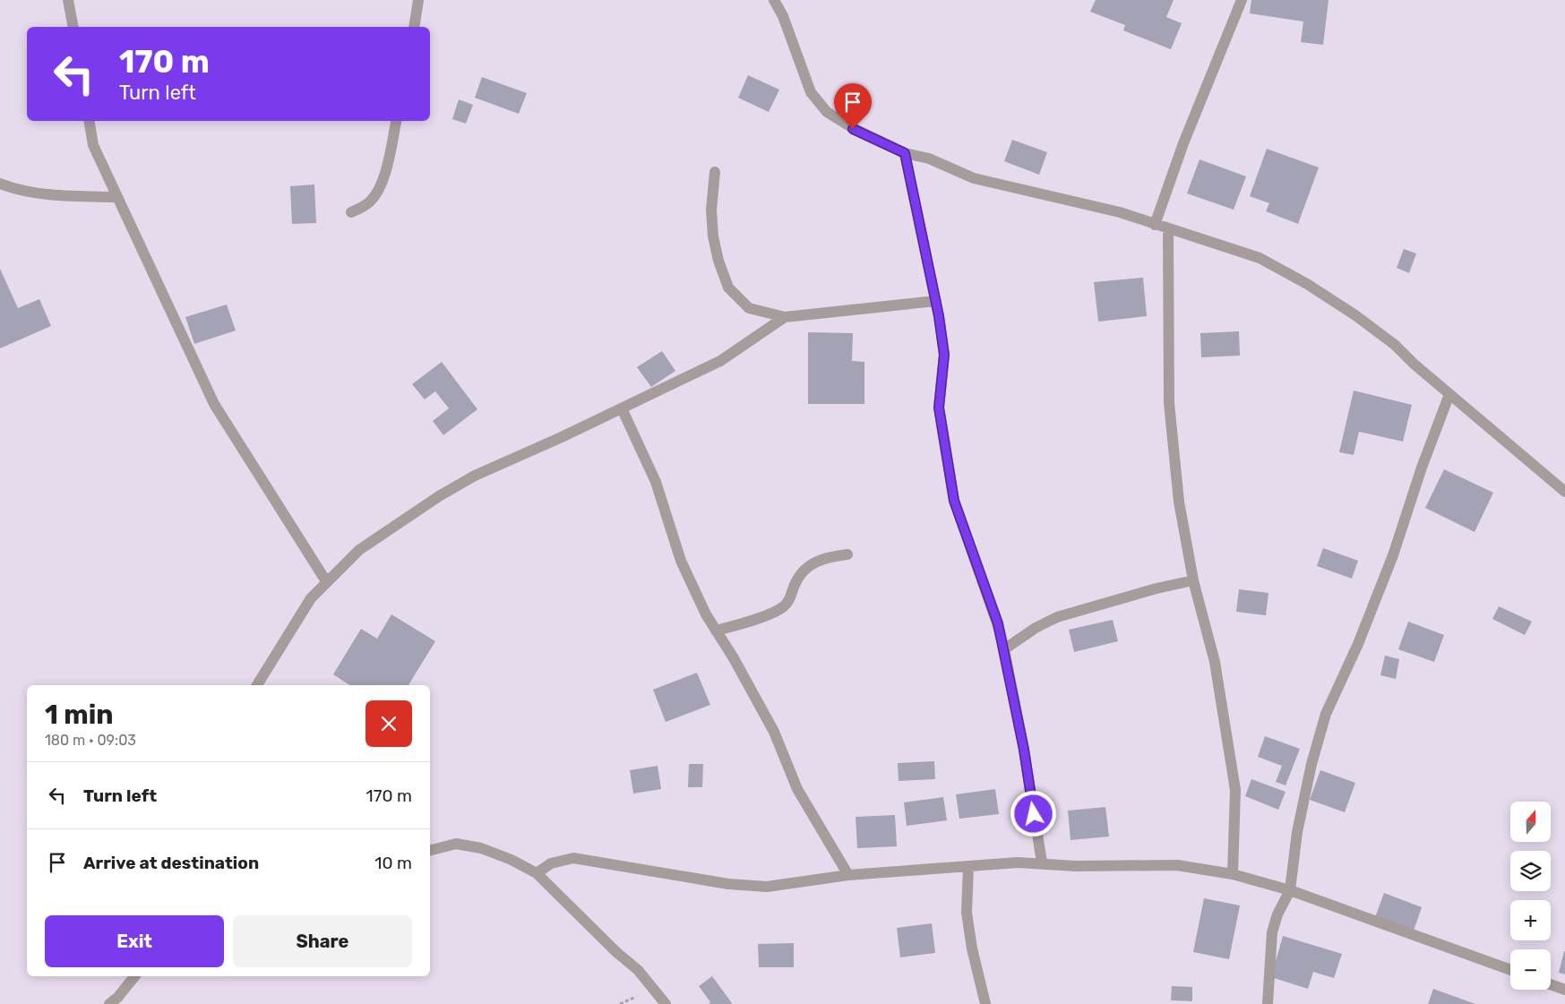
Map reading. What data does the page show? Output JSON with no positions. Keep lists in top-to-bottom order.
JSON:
{
  "north": "top",
  "page": {
    "turn": ["170 m", "Turn left"],
    "heading": ["1 min", "180 m · 09:03"],
    "list": [
      {
        "name": "Turn left",
        "value": "170 m"
      },
      {
        "name": "Arrive at destination",
        "value": "10 m"
      }
    ],
    "map_buttons": ["+", "−"],
    "buttons": ["Exit", "Share"]
  }
}
